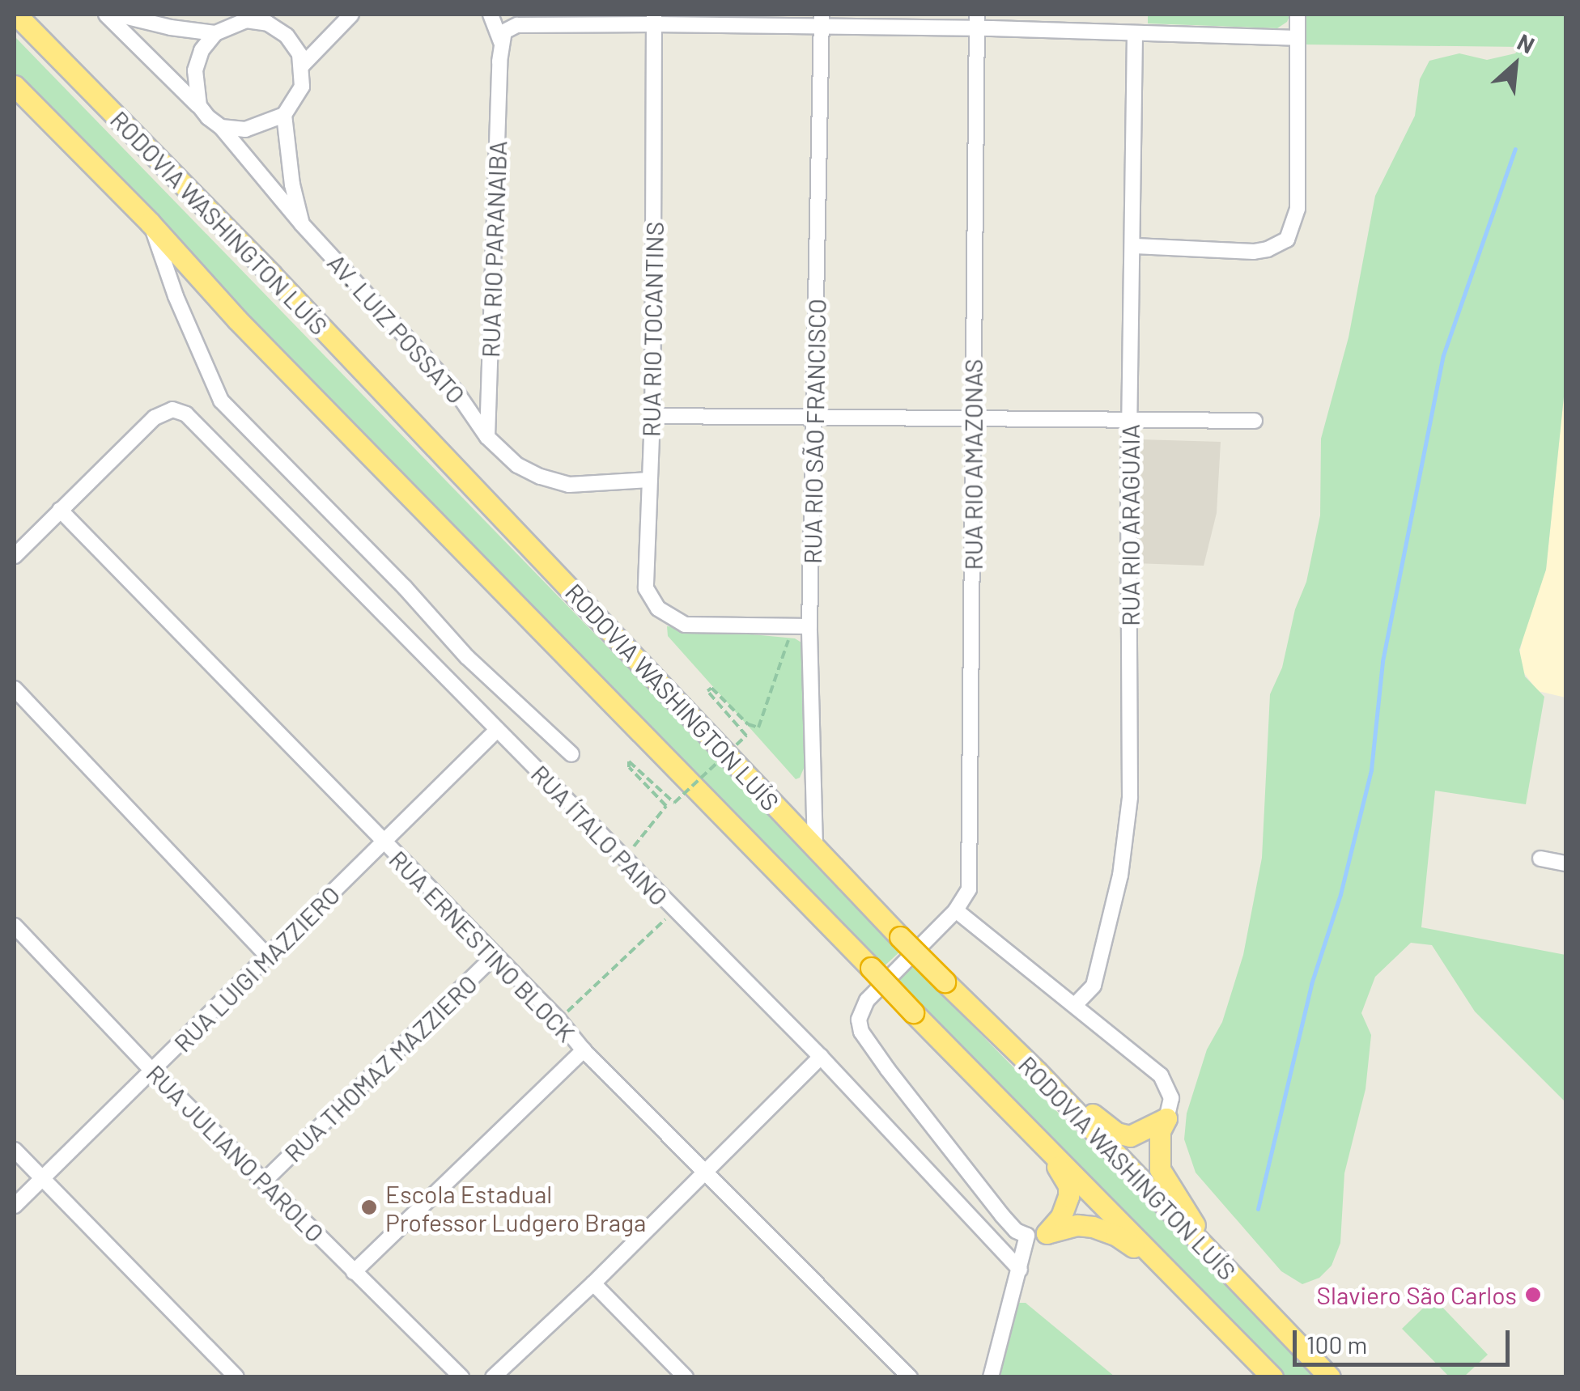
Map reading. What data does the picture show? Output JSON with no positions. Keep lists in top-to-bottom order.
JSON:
{
  "streets": {
    "highway": ["RODOVIA WASHINGTON LUÍS"],
    "street": [
      "RUA RIO PARANAIBA",
      "AV. LUIZ POSSATO",
      "RUA RIO TOCANTINS",
      "RUA RIO SÃO FRANCISCO",
      "RUA RIO AMAZONAS",
      "RUA RIO ARAGUAIA",
      "RUA ÍTALO PAINO",
      "RUA ERNESTINO BLOCK",
      "RUA LUIGI MAZZIERO",
      "RUA THOMAZ MAZZIERO",
      "RUA JULIANO PAROLO"
    ]
  },
  "crossings": [
    ["RODOVIA WASHINGTON LUÍS", "RUA RIO SÃO FRANCISCO"],
    ["RUA RIO PARANAIBA", "AV. LUIZ POSSATO"],
    ["RUA ÍTALO PAINO", "RUA ERNESTINO BLOCK"],
    ["RUA ÍTALO PAINO", "RUA LUIGI MAZZIERO"],
    ["RUA ERNESTINO BLOCK", "RUA LUIGI MAZZIERO"],
    ["RUA ERNESTINO BLOCK", "RUA THOMAZ MAZZIERO"],
    ["RUA LUIGI MAZZIERO", "RUA JULIANO PAROLO"],
    ["RUA THOMAZ MAZZIERO", "RUA JULIANO PAROLO"]
  ],
  "places": ["Escola Estadual Professor Ludgero Braga", "Slaviero São Carlos"],
  "scale_bar": "100 m",
  "north": "top right"
}
